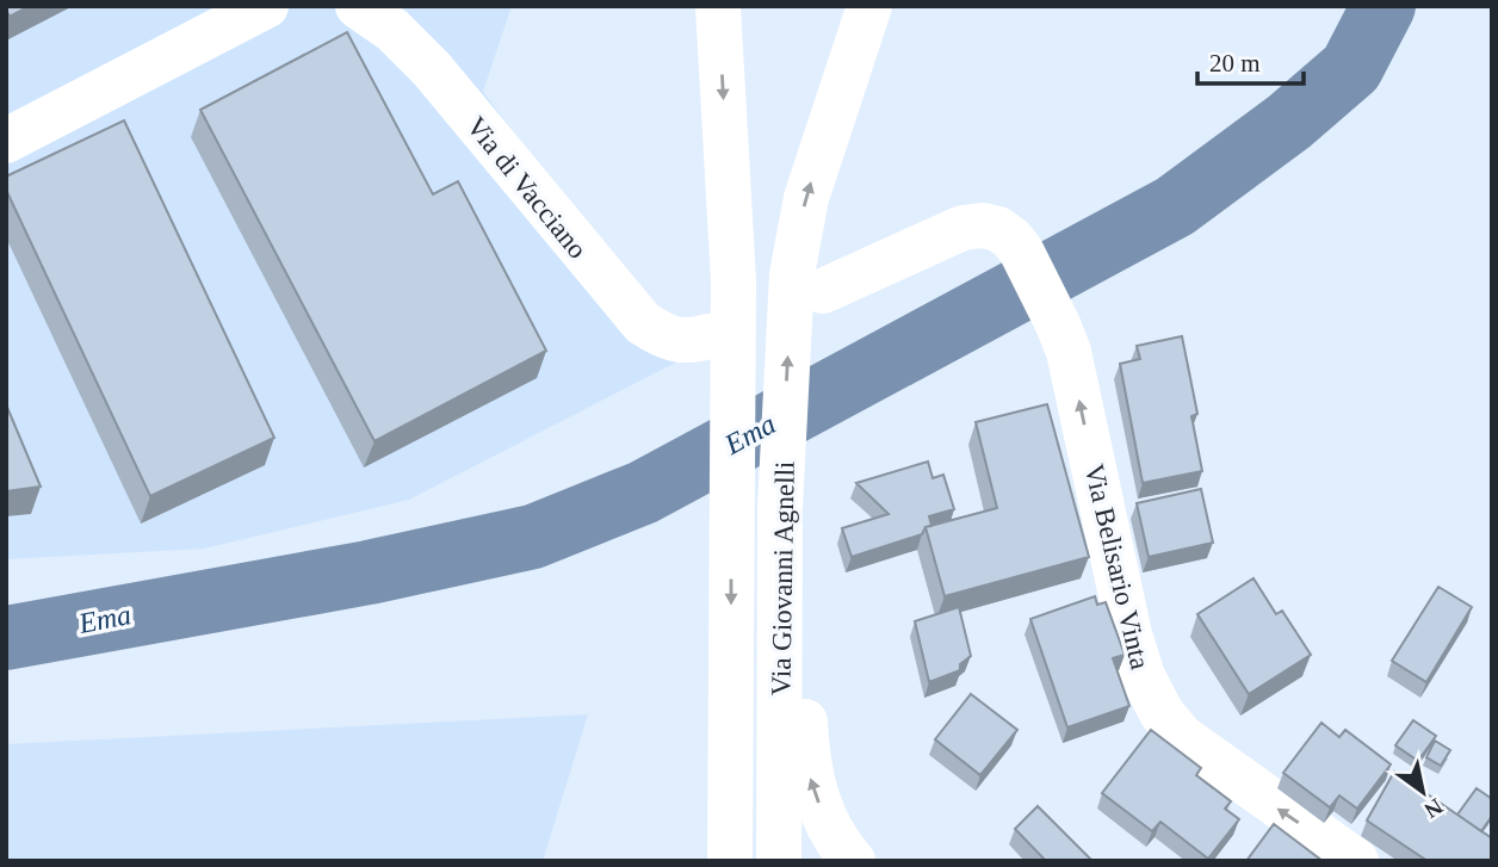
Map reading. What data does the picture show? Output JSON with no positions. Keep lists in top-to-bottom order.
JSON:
{
  "streets": {
    "main road": ["Via di Vacciano", "Via Belisario Vinta", "Via Giovanni Agnelli"]
  },
  "crossings": [
    ["Via Belisario Vinta", "Via Giovanni Agnelli"]
  ],
  "one_way": ["Via Belisario Vinta"],
  "water": ["Ema"],
  "scale_bar": "20 m",
  "north": "bottom right"
}
